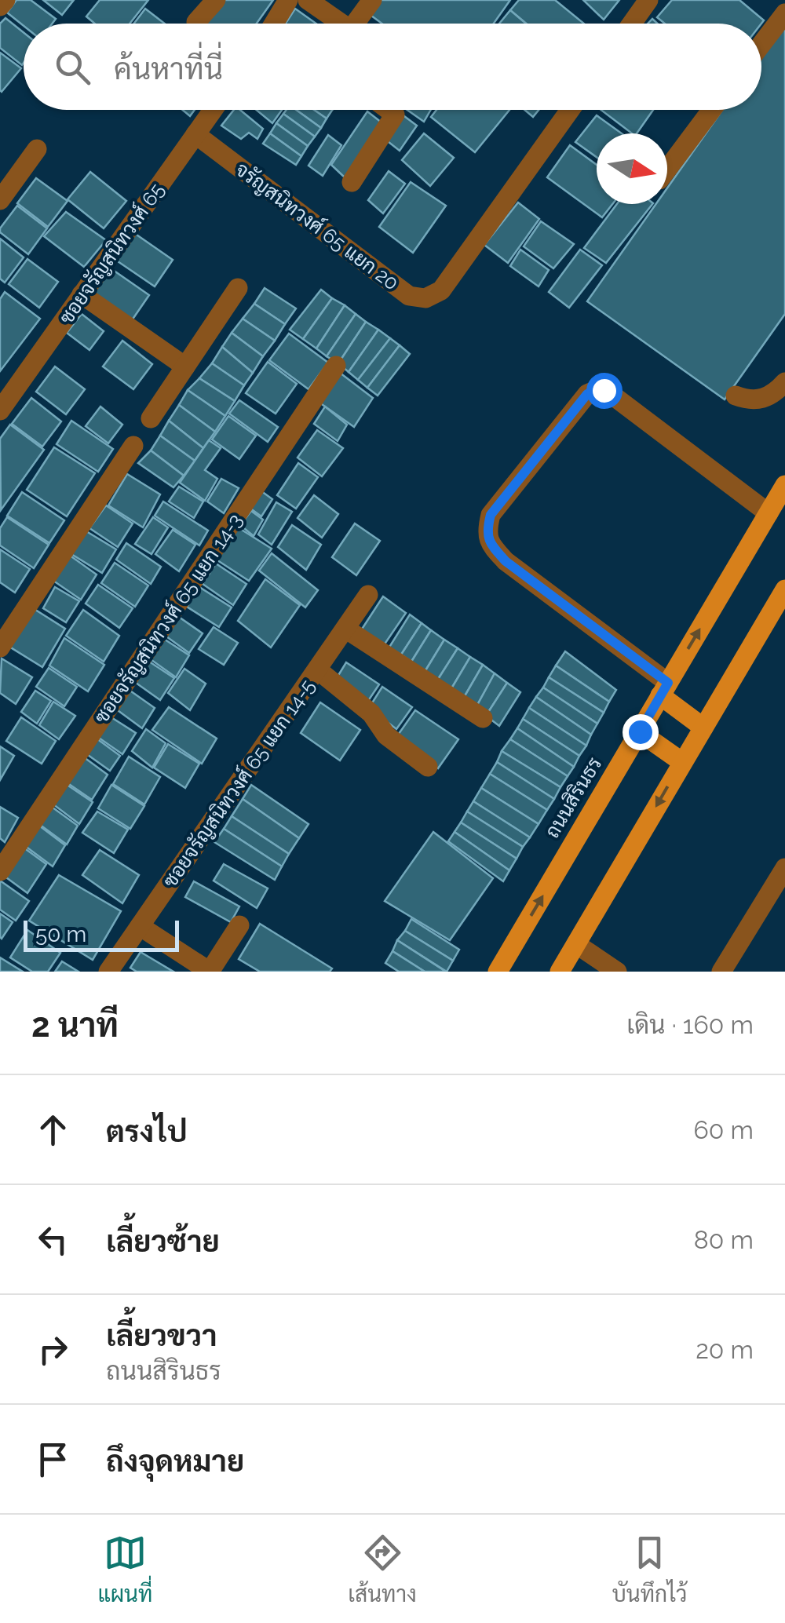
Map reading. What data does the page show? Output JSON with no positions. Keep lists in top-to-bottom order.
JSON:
{
  "streets": {
    "main road": ["ถนนสิรินธร"],
    "street": [
      "จรัญสนิทวงศ์ 65 แยก 20",
      "ซอยจรัญสนิทวงศ์ 65",
      "ซอยจรัญสนิทวงศ์ 65 แยก 14-3",
      "ซอยจรัญสนิทวงศ์ 65 แยก 14-5"
    ]
  },
  "crossings": [
    ["จรัญสนิทวงศ์ 65 แยก 20", "ซอยจรัญสนิทวงศ์ 65"]
  ],
  "scale_bar": "50 m",
  "north": "right",
  "page": {
    "search": "ค้นหาที่นี่",
    "scale": "50 m",
    "heading": ["2 นาที", "เดิน · 160 m"],
    "list": [
      ["ตรงไป", "60 m"],
      ["เลี้ยวซ้าย", "80 m"],
      ["เลี้ยวขวา", "ถนนสิรินธร", "20 m"],
      "ถึงจุดหมาย"
    ],
    "nav": ["แผนที่", "เส้นทาง", "บันทึกไว้"]
  }
}
